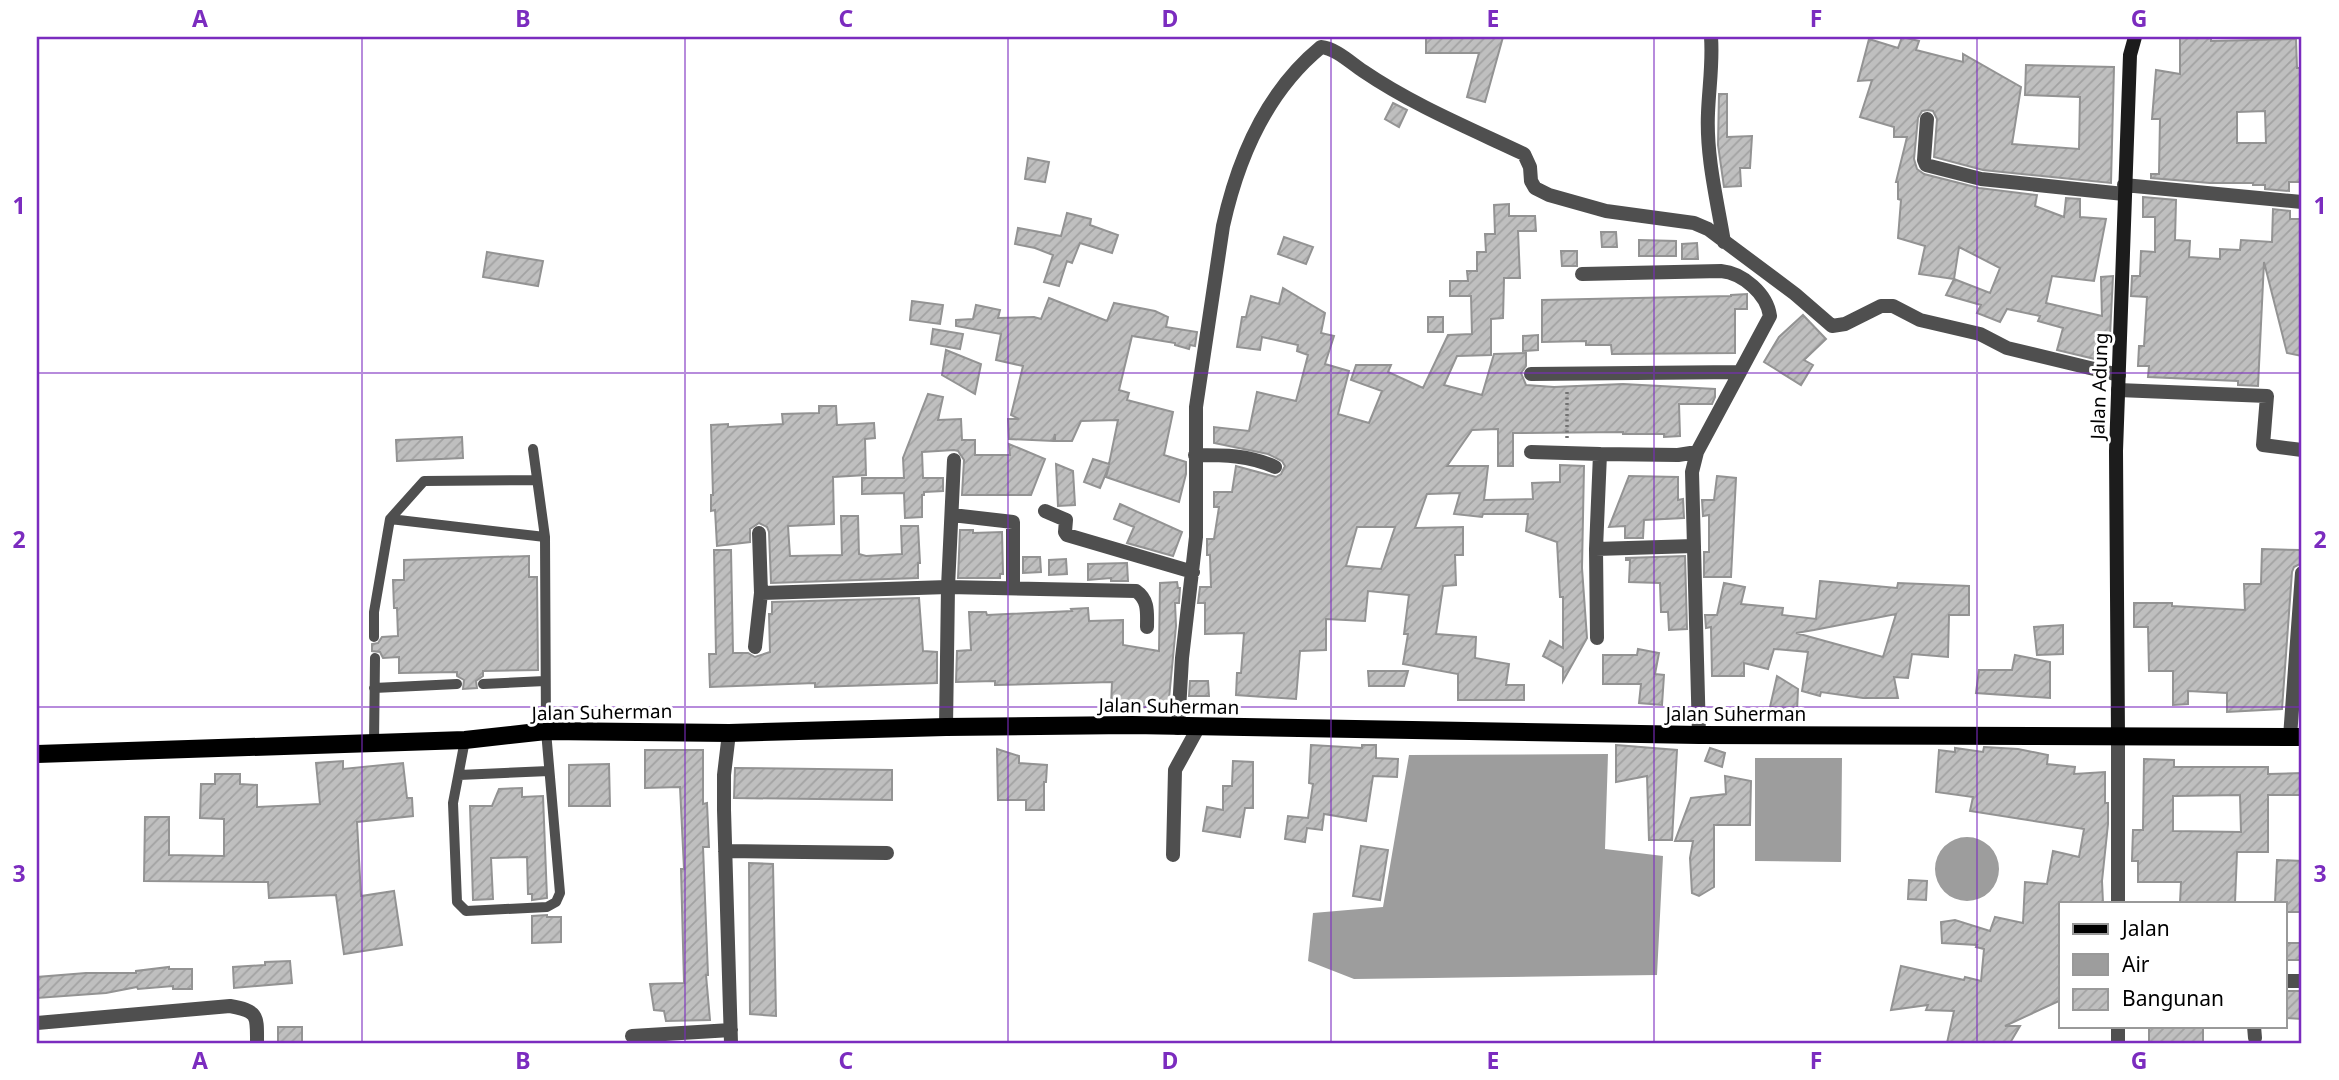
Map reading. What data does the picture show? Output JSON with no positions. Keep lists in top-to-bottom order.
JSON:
{
  "streets": {
    "main road": ["Jalan Adung", "Jalan Suherman"]
  },
  "crossings": [
    ["Jalan Adung", "Jalan Suherman"]
  ],
  "legend": ["Jalan", "Air", "Bangunan"],
  "grid": {
    "columns": [
      "A",
      "B",
      "C",
      "D",
      "E",
      "F",
      "G"
    ],
    "rows": ["1", "2", "3"]
  }
}
